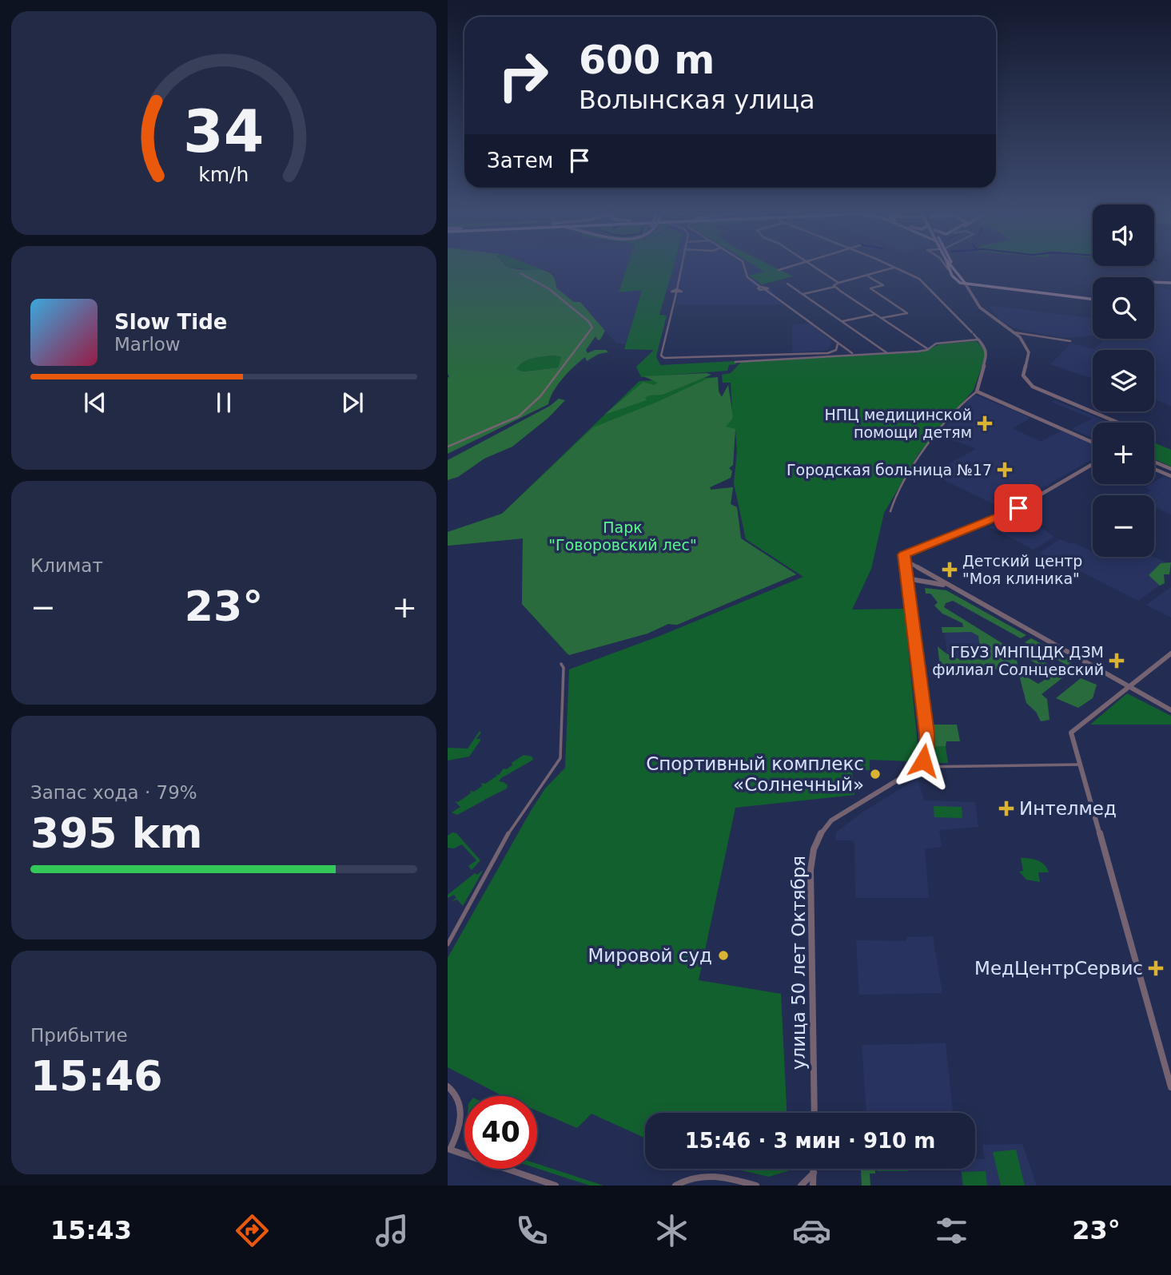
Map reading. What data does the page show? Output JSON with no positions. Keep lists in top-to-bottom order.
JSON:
{
  "streets": {
    "street": ["улица 50 лет Октября"]
  },
  "parks": ["Парк \"Говоровский лес\""],
  "places": {
    "health": [
      "НПЦ медицинской помощи детям",
      "Городская больница №17",
      "Детский центр \"Моя клиника\"",
      "ГБУЗ МНПЦДК ДЗМ филиал Солнцевский",
      "Интелмед",
      "МедЦентрСервис"
    ],
    "other": ["Спортивный комплекс «Солнечный»", "Мировой суд"]
  },
  "page": {
    "turn": ["600 m", "Волынская улица"],
    "then": "Затем",
    "map_buttons": ["+", "−"],
    "song": ["Slow Tide", "Marlow"],
    "tile": [
      "Климат",
      ["Запас хода · 79%", "395 km"],
      ["Прибытие", "15:46"]
    ],
    "heat": ["−", "23°", "+"],
    "limit": "40",
    "trip": "15:46 · 3 мин · 910 m",
    "tabs": ["15:43", "23°"],
    "gauge": ["34", "km/h"]
  }
}
